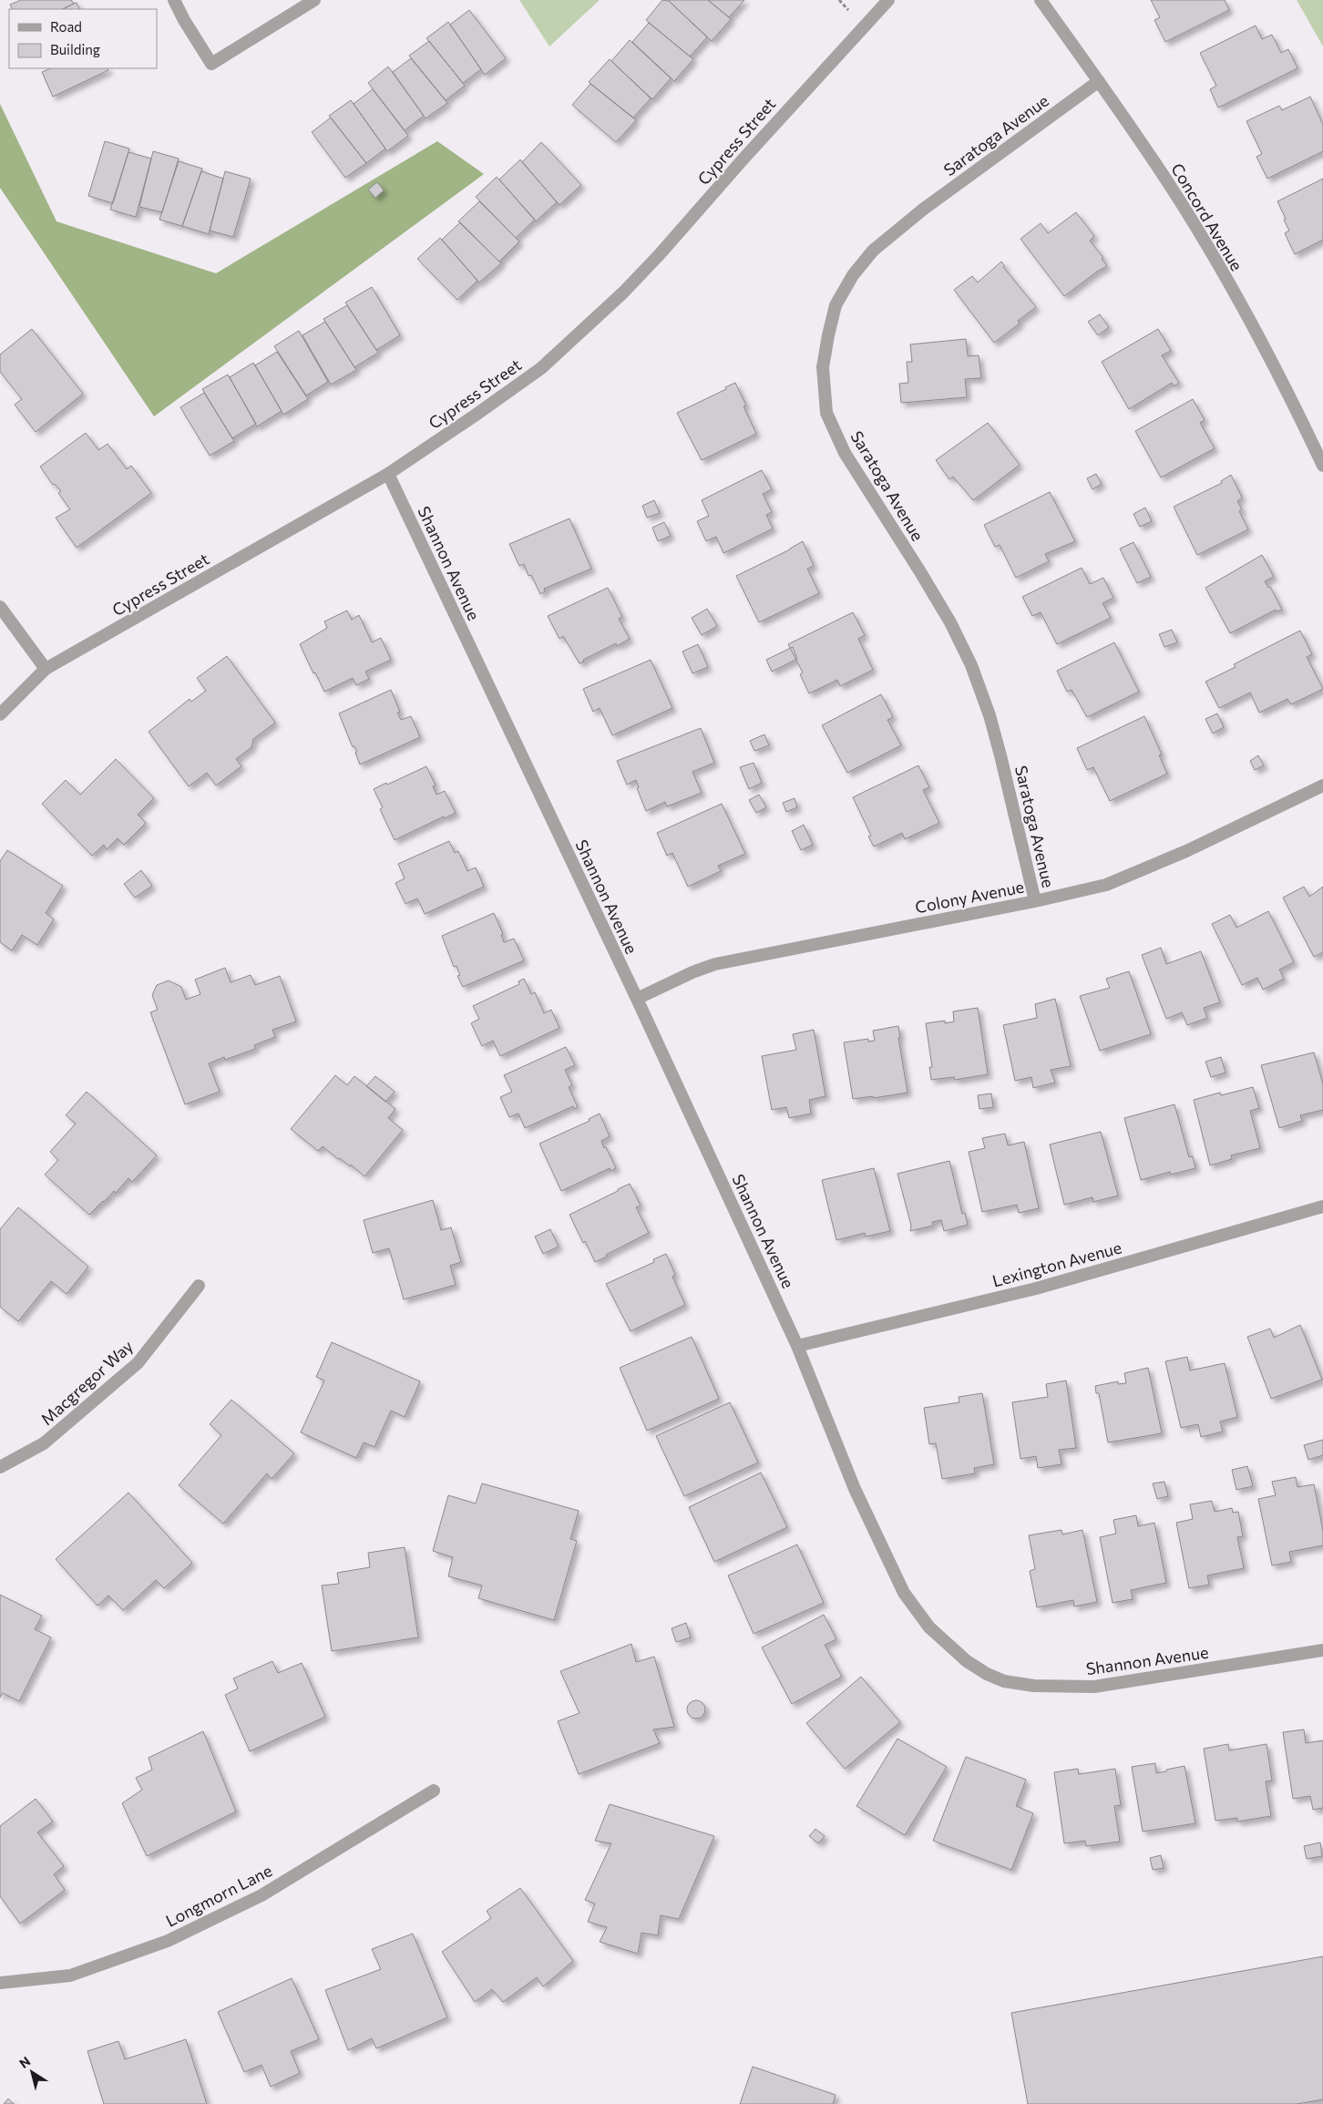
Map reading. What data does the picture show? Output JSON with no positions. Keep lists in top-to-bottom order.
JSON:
{
  "streets": {
    "street": [
      "Saratoga Avenue",
      "Cypress Street",
      "Concord Avenue",
      "Shannon Avenue",
      "Colony Avenue",
      "Lexington Avenue",
      "Macgregor Way",
      "Longmorn Lane"
    ]
  },
  "crossings": [
    ["Saratoga Avenue", "Concord Avenue"],
    ["Saratoga Avenue", "Colony Avenue"],
    ["Cypress Street", "Shannon Avenue"],
    ["Shannon Avenue", "Colony Avenue"],
    ["Shannon Avenue", "Lexington Avenue"]
  ],
  "legend": ["Road", "Building"],
  "north": "top left"
}
